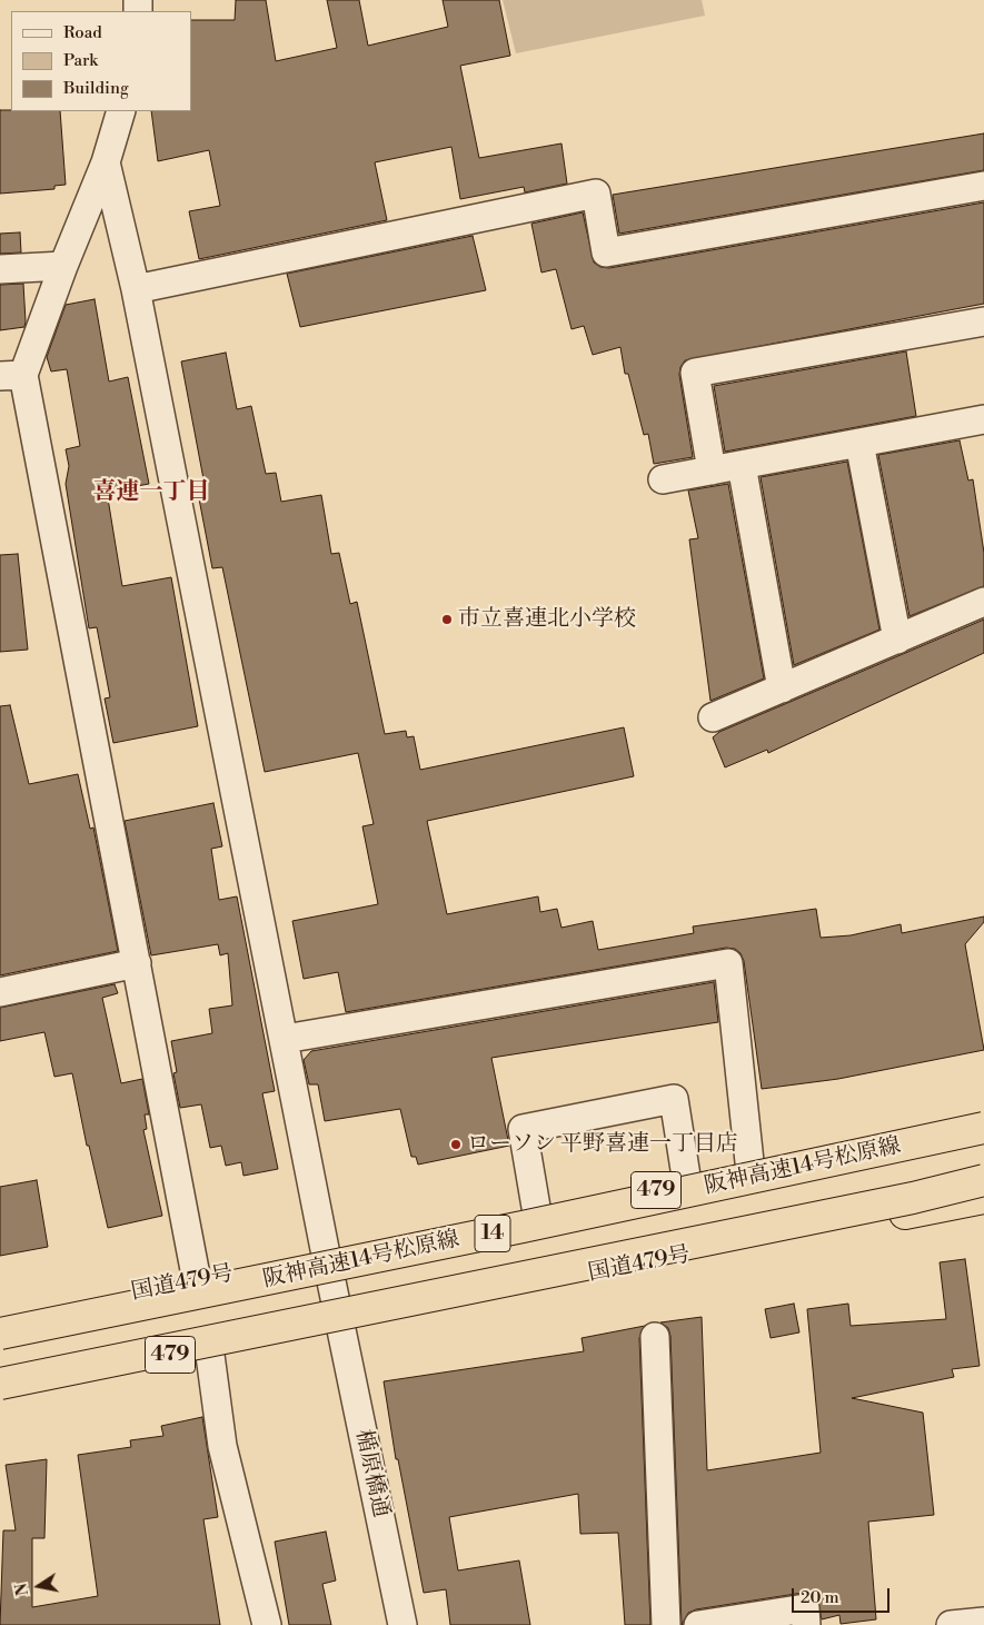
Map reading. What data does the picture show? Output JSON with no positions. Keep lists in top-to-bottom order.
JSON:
{
  "streets": {
    "highway": [
      "阪神高速14号松原線",
      "479",
      "14",
      "国道479号"
    ],
    "street": ["楯原橋通"]
  },
  "crossings": [
    ["国道479号", "楯原橋通"]
  ],
  "districts": ["喜連一丁目"],
  "places": ["市立喜連北小学校", "ローソン 平野喜連一丁目店"],
  "legend": ["Road", "Park", "Building"],
  "scale_bar": "20 m",
  "north": "left"
}
